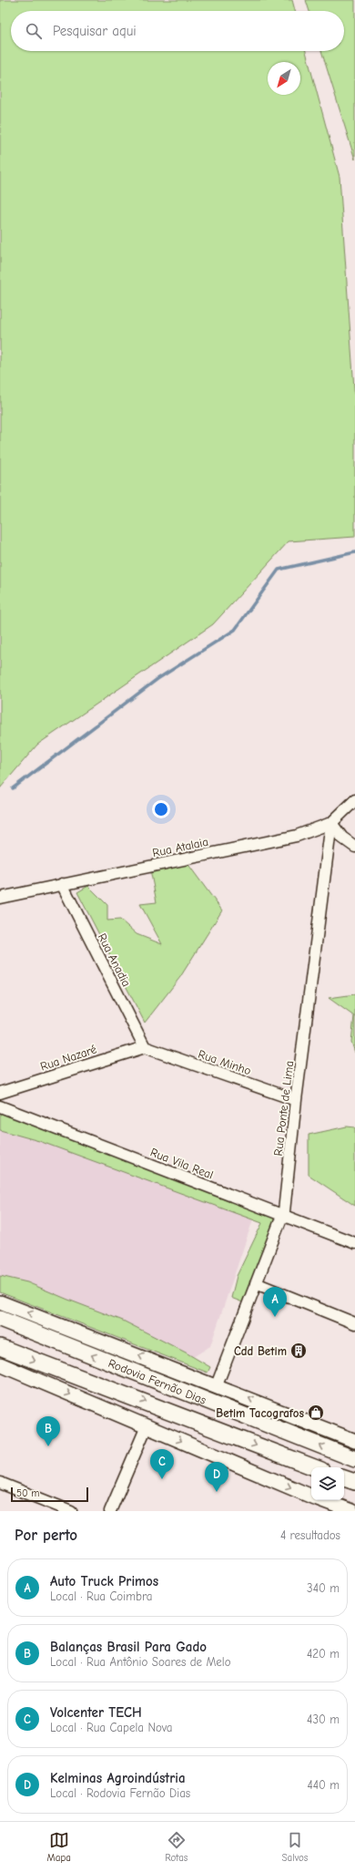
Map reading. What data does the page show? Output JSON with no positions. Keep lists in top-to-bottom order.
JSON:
{
  "streets": {
    "highway": ["Rodovia Fernão Dias"],
    "street": [
      "Rua Atalaia",
      "Rua Anadia",
      "Rua Nazaré",
      "Rua Minho",
      "Rua Ponte de Lima",
      "Rua Vila Real"
    ]
  },
  "crossings": [
    ["Rua Atalaia", "Rua Anadia"],
    ["Rua Atalaia", "Rua Ponte de Lima"],
    ["Rua Anadia", "Rua Nazaré"],
    ["Rua Anadia", "Rua Minho"],
    ["Rua Nazaré", "Rua Minho"],
    ["Rua Minho", "Rua Ponte de Lima"],
    ["Rua Ponte de Lima", "Rua Vila Real"],
    ["Rua Ponte de Lima", "Rodovia Fernão Dias"]
  ],
  "places": {
    "building": ["Cdd Betim"],
    "shop": ["Betim Tacografos"]
  },
  "scale_bar": "50 m",
  "north": "bottom left",
  "page": {
    "search": "Pesquisar aqui",
    "pins": [
      "A",
      "B",
      "C",
      "D"
    ],
    "scale": "50 m",
    "heading": ["Por perto", "4 resultados"],
    "list": [
      {
        "mark": "A",
        "name": "Auto Truck Primos",
        "note": "Local · Rua Coimbra",
        "value": "340 m"
      },
      {
        "mark": "B",
        "name": "Balanças Brasil Para Gado",
        "note": "Local · Rua Antônio Soares de Melo",
        "value": "420 m"
      },
      {
        "mark": "C",
        "name": "Volcenter TECH",
        "note": "Local · Rua Capela Nova",
        "value": "430 m"
      },
      {
        "mark": "D",
        "name": "Kelminas Agroindústria",
        "note": "Local · Rodovia Fernão Dias",
        "value": "440 m"
      }
    ],
    "nav": ["Mapa", "Rotas", "Salvos"]
  }
}
